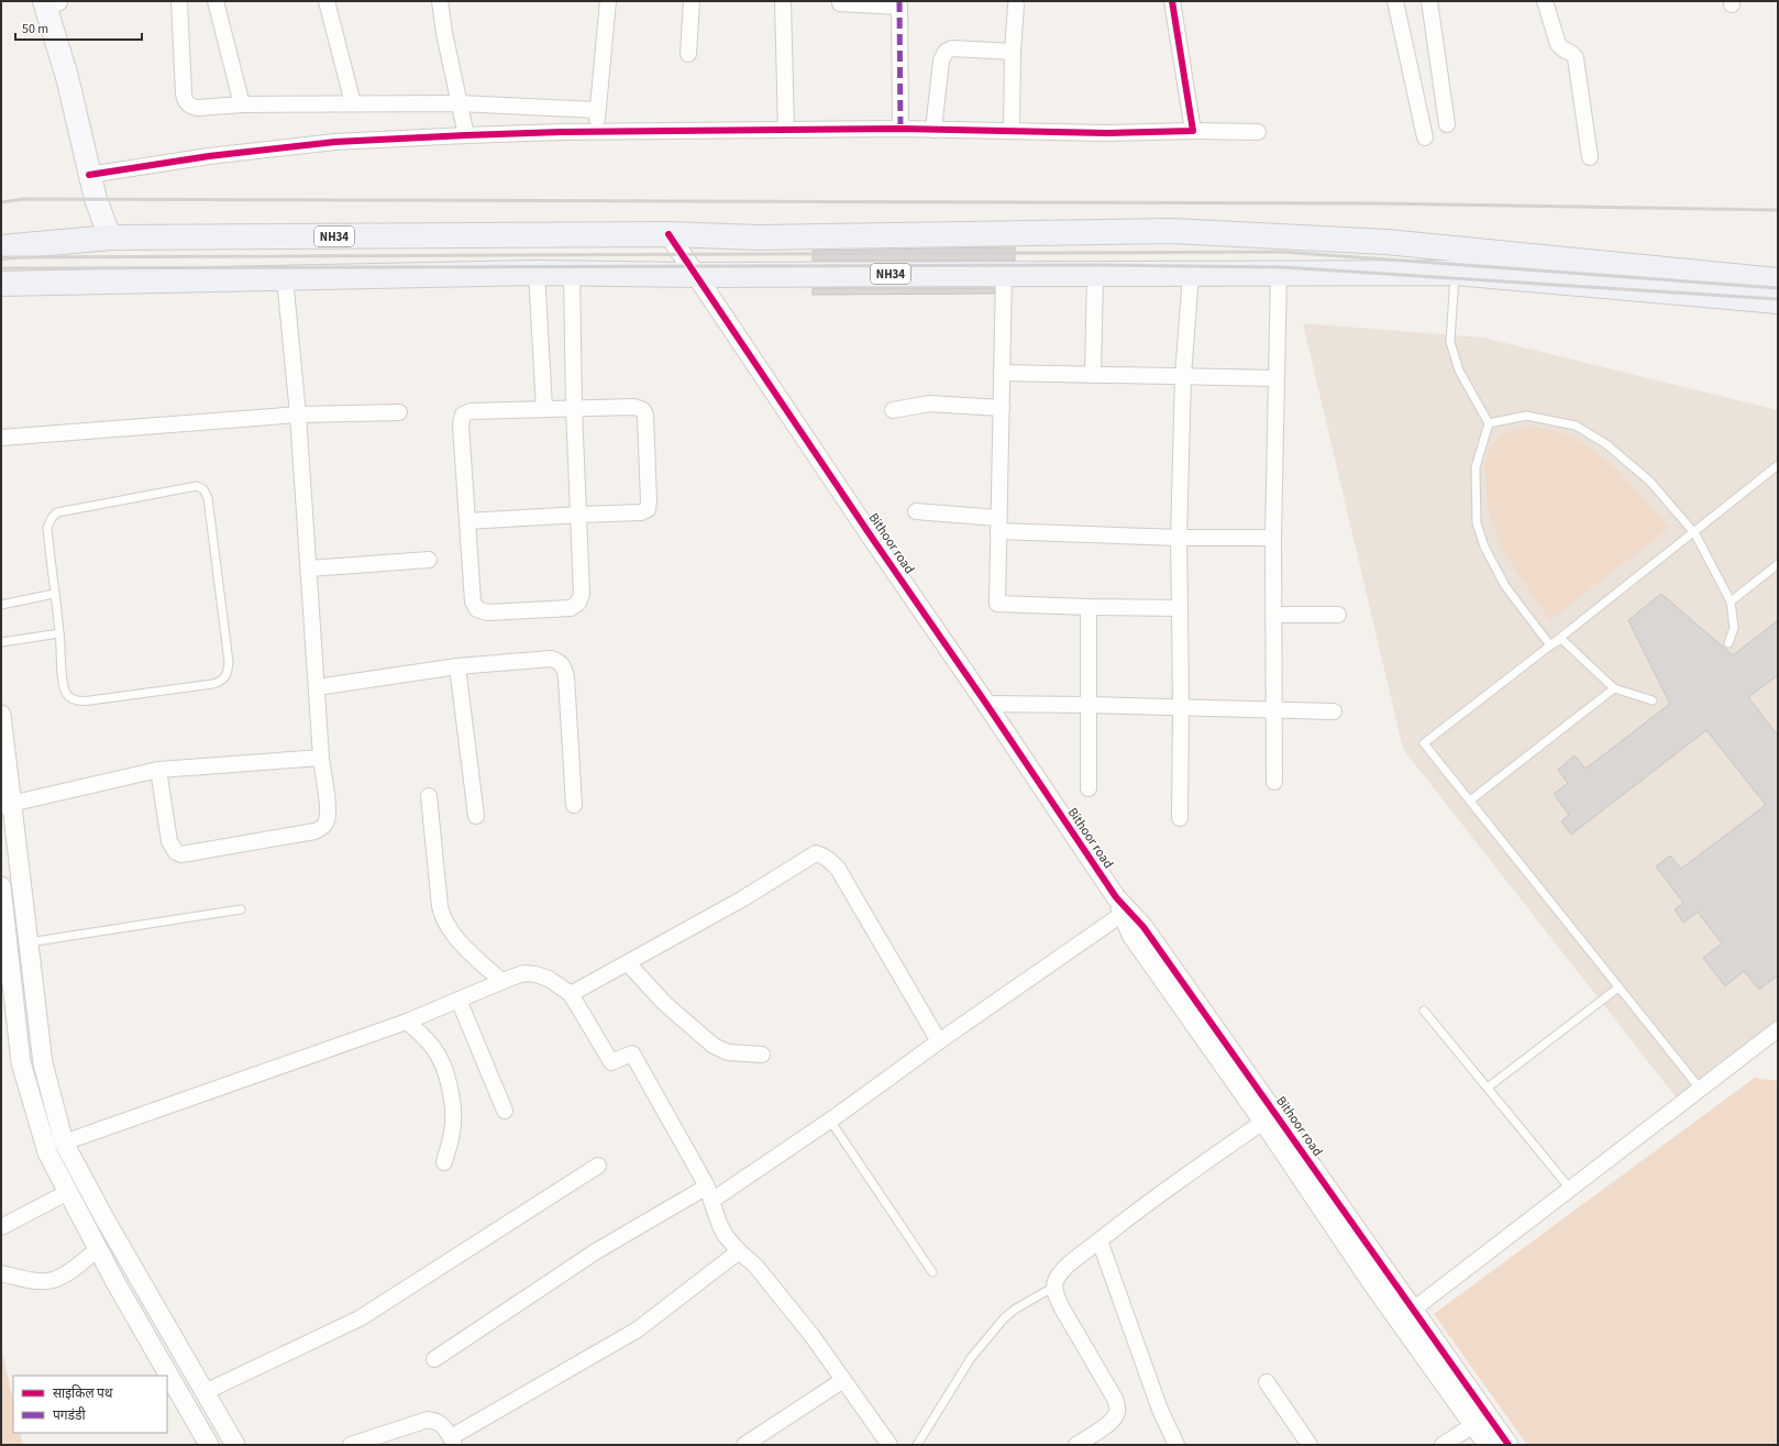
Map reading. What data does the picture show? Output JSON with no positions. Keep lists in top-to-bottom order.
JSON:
{
  "streets": {
    "highway": ["NH34"],
    "street": ["Bithoor road"]
  },
  "crossings": [
    ["NH34", "Bithoor road"]
  ],
  "legend": ["साइकिल पथ", "पगडंडी"],
  "scale_bar": "50 m"
}
